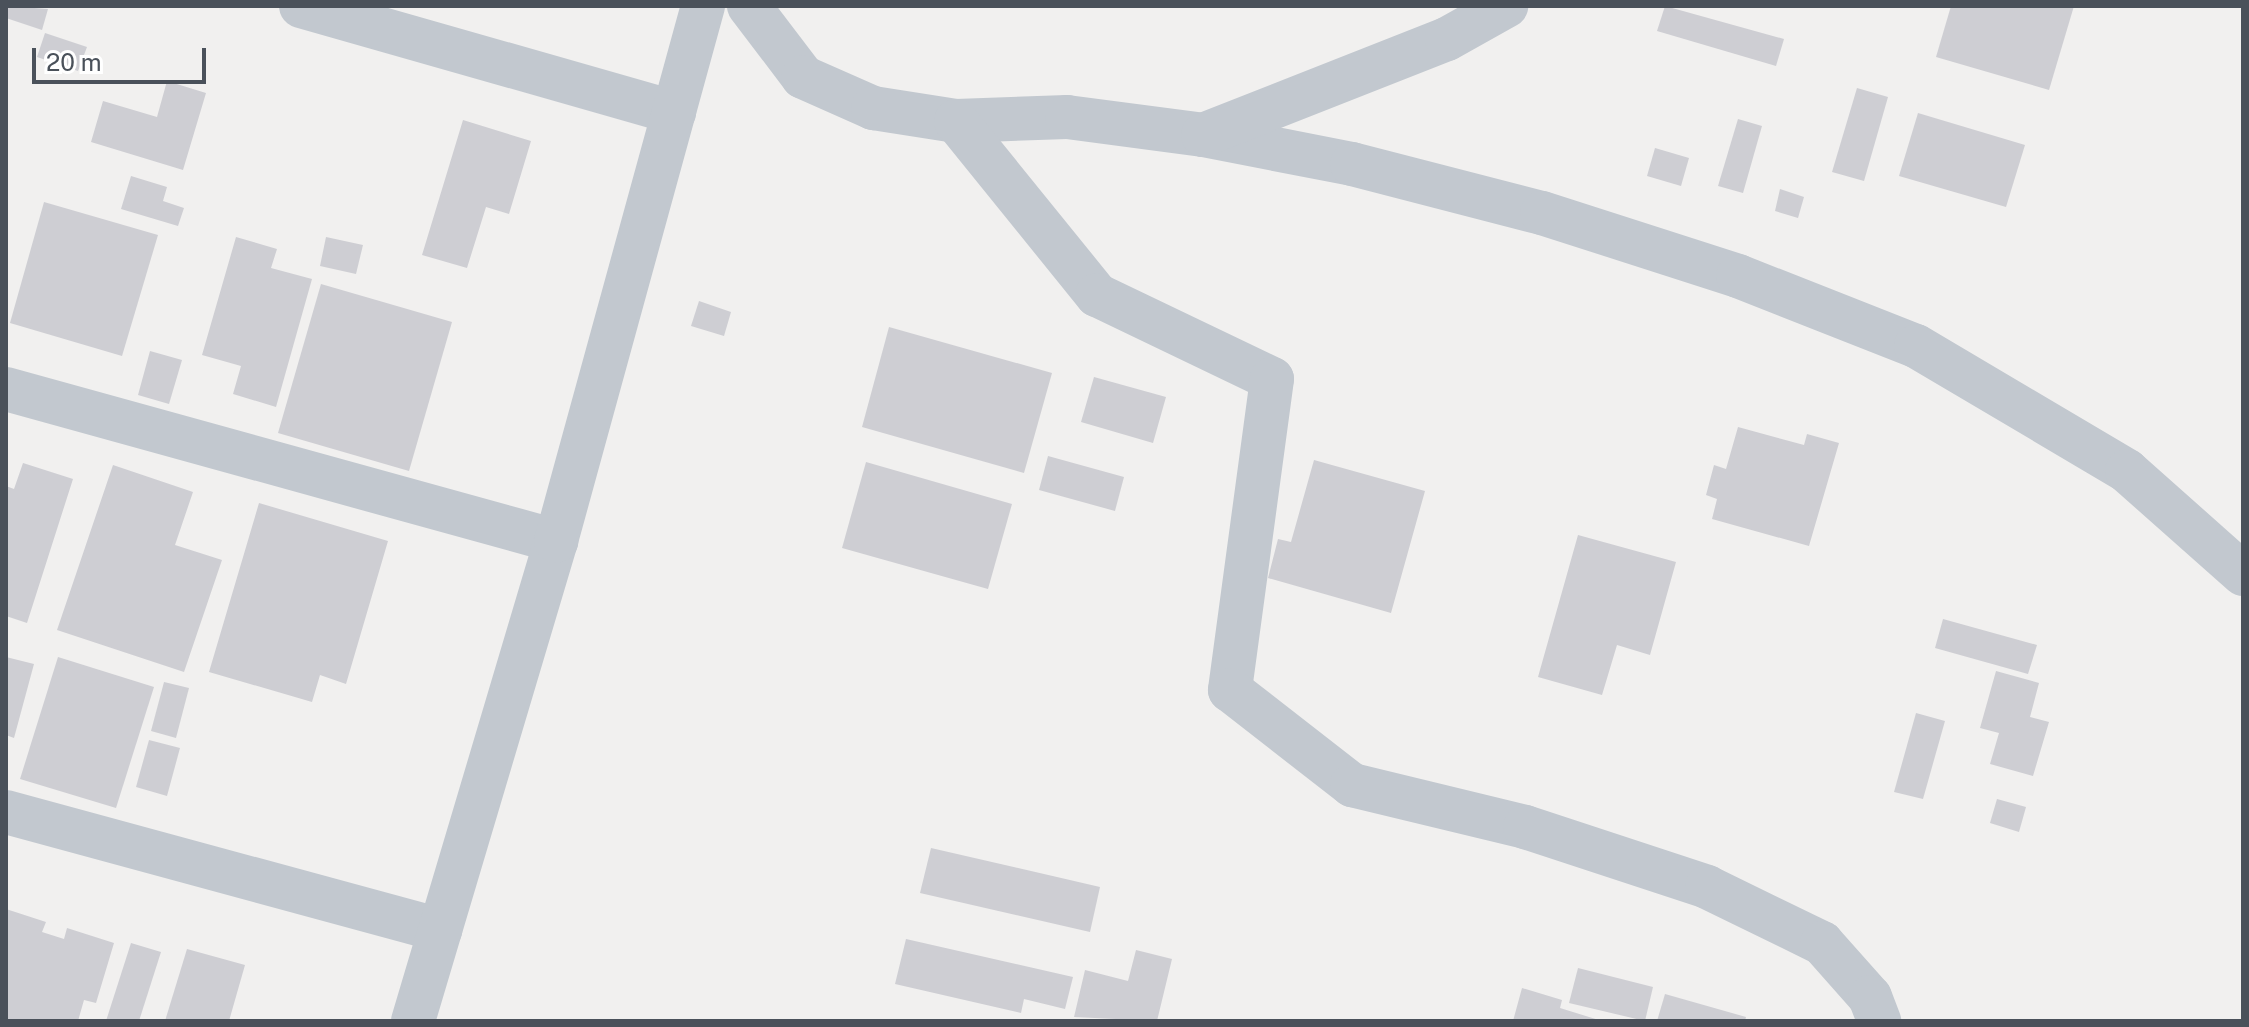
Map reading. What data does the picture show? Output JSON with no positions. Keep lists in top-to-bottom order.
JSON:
{
  "scale_bar": "20 m"
}
